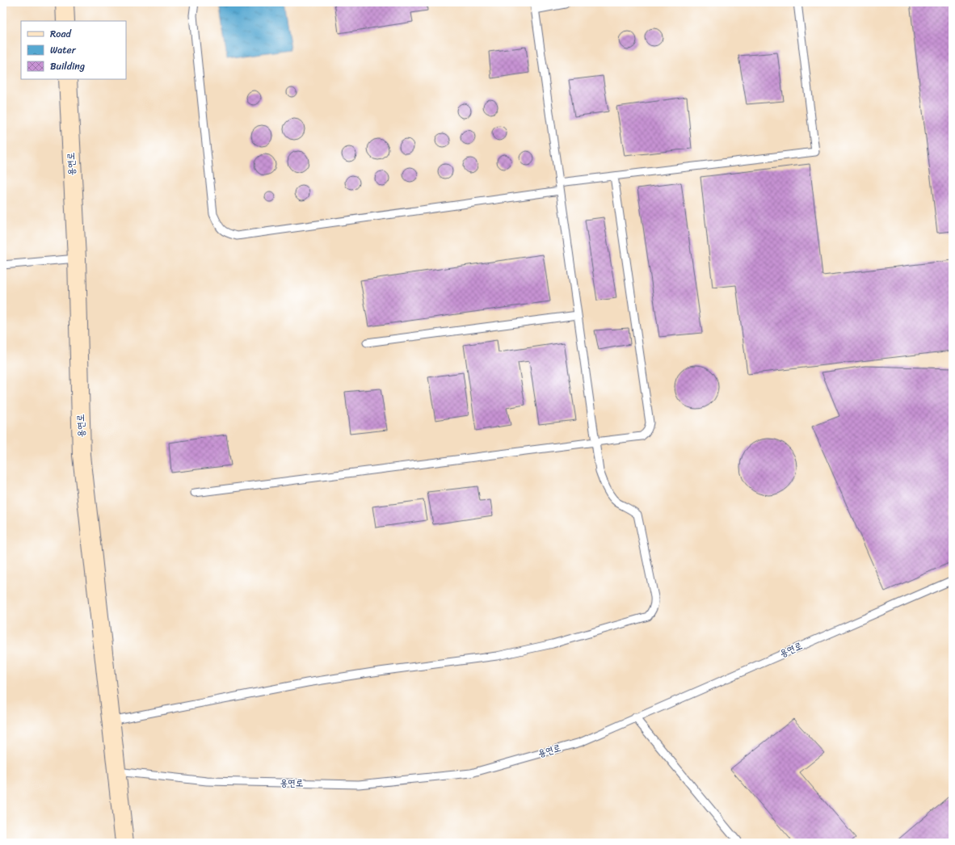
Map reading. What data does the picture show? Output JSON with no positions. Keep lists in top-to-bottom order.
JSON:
{
  "streets": {
    "street": ["용연로"]
  },
  "legend": ["Road", "Water", "Building"]
}
